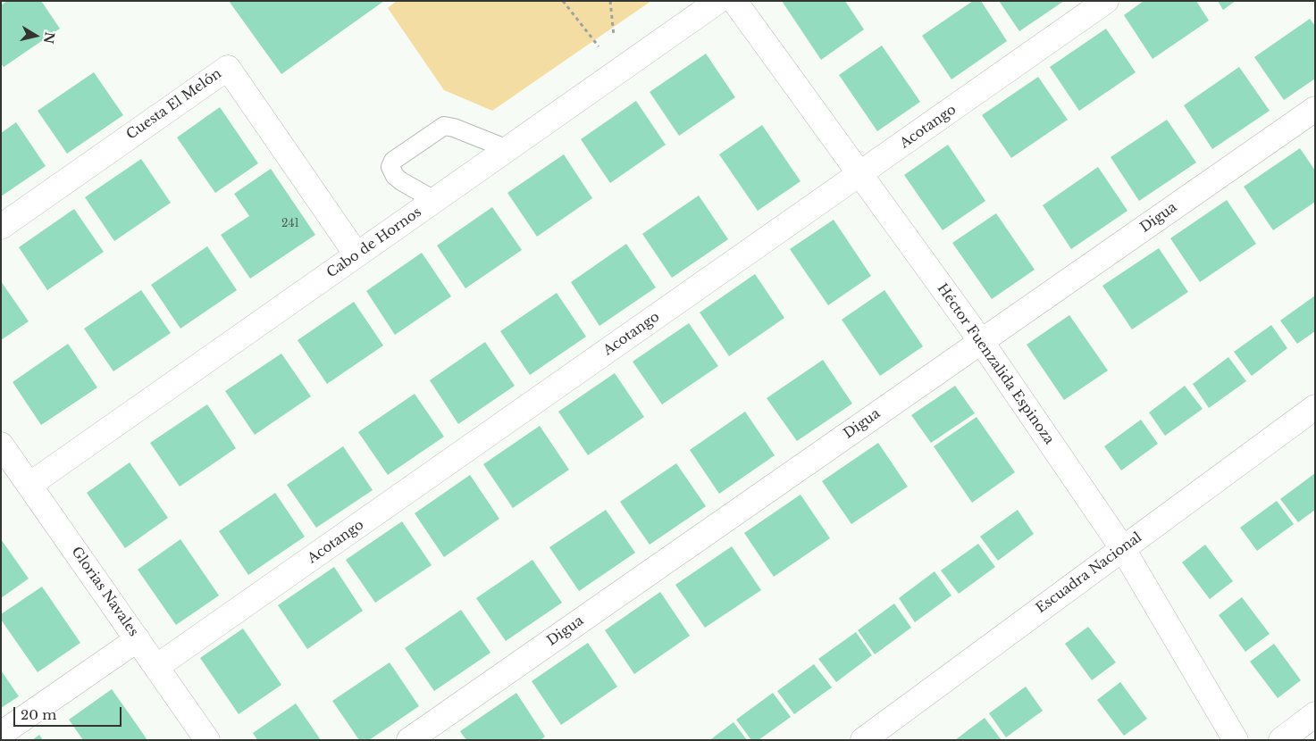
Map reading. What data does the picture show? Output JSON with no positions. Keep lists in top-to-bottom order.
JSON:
{
  "streets": {
    "street": [
      "Cuesta El Melón",
      "Acotango",
      "Digua",
      "Cabo de Hornos",
      "Héctor Fuenzalida Espinoza",
      "Escuadra Nacional",
      "Glorias Navales"
    ]
  },
  "crossings": [
    ["Cuesta El Melón", "Cabo de Hornos"],
    ["Acotango", "Héctor Fuenzalida Espinoza"],
    ["Acotango", "Glorias Navales"],
    ["Digua", "Héctor Fuenzalida Espinoza"],
    ["Cabo de Hornos", "Glorias Navales"],
    ["Héctor Fuenzalida Espinoza", "Escuadra Nacional"]
  ],
  "house_numbers": ["241"],
  "scale_bar": "20 m",
  "north": "right"
}
